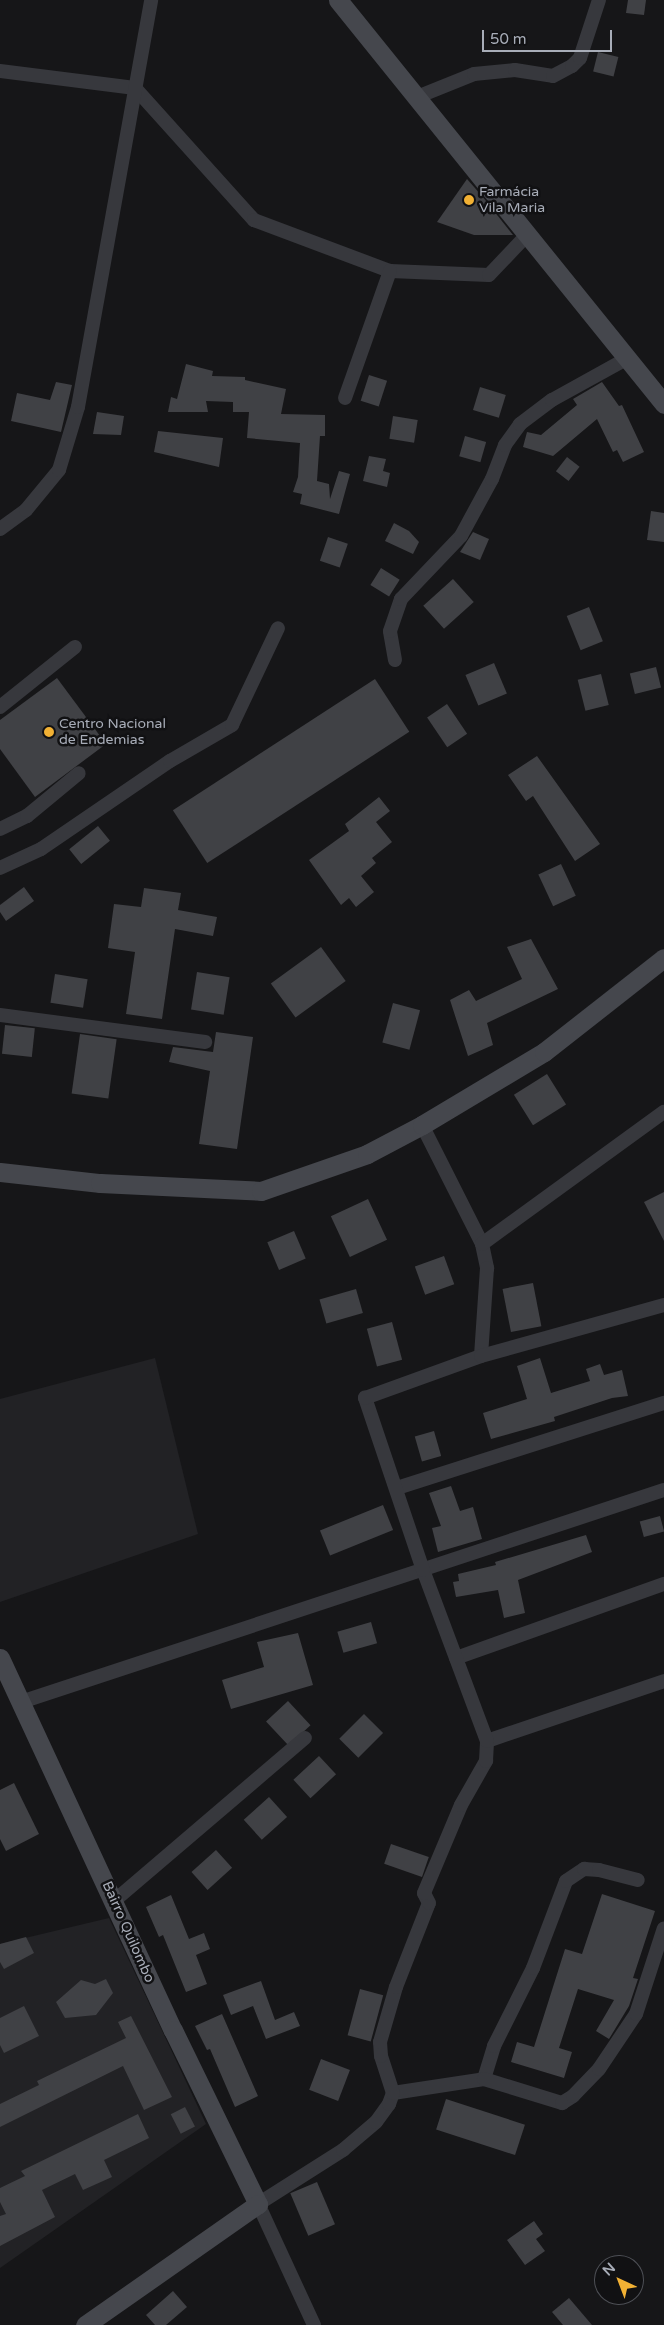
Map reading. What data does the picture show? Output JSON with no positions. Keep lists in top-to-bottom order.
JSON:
{
  "streets": {
    "street": ["Bairro Quilombo"]
  },
  "places": ["Farmácia Vila Maria", "Centro Nacional de Endemias"],
  "scale_bar": "50 m",
  "north": "top left"
}
